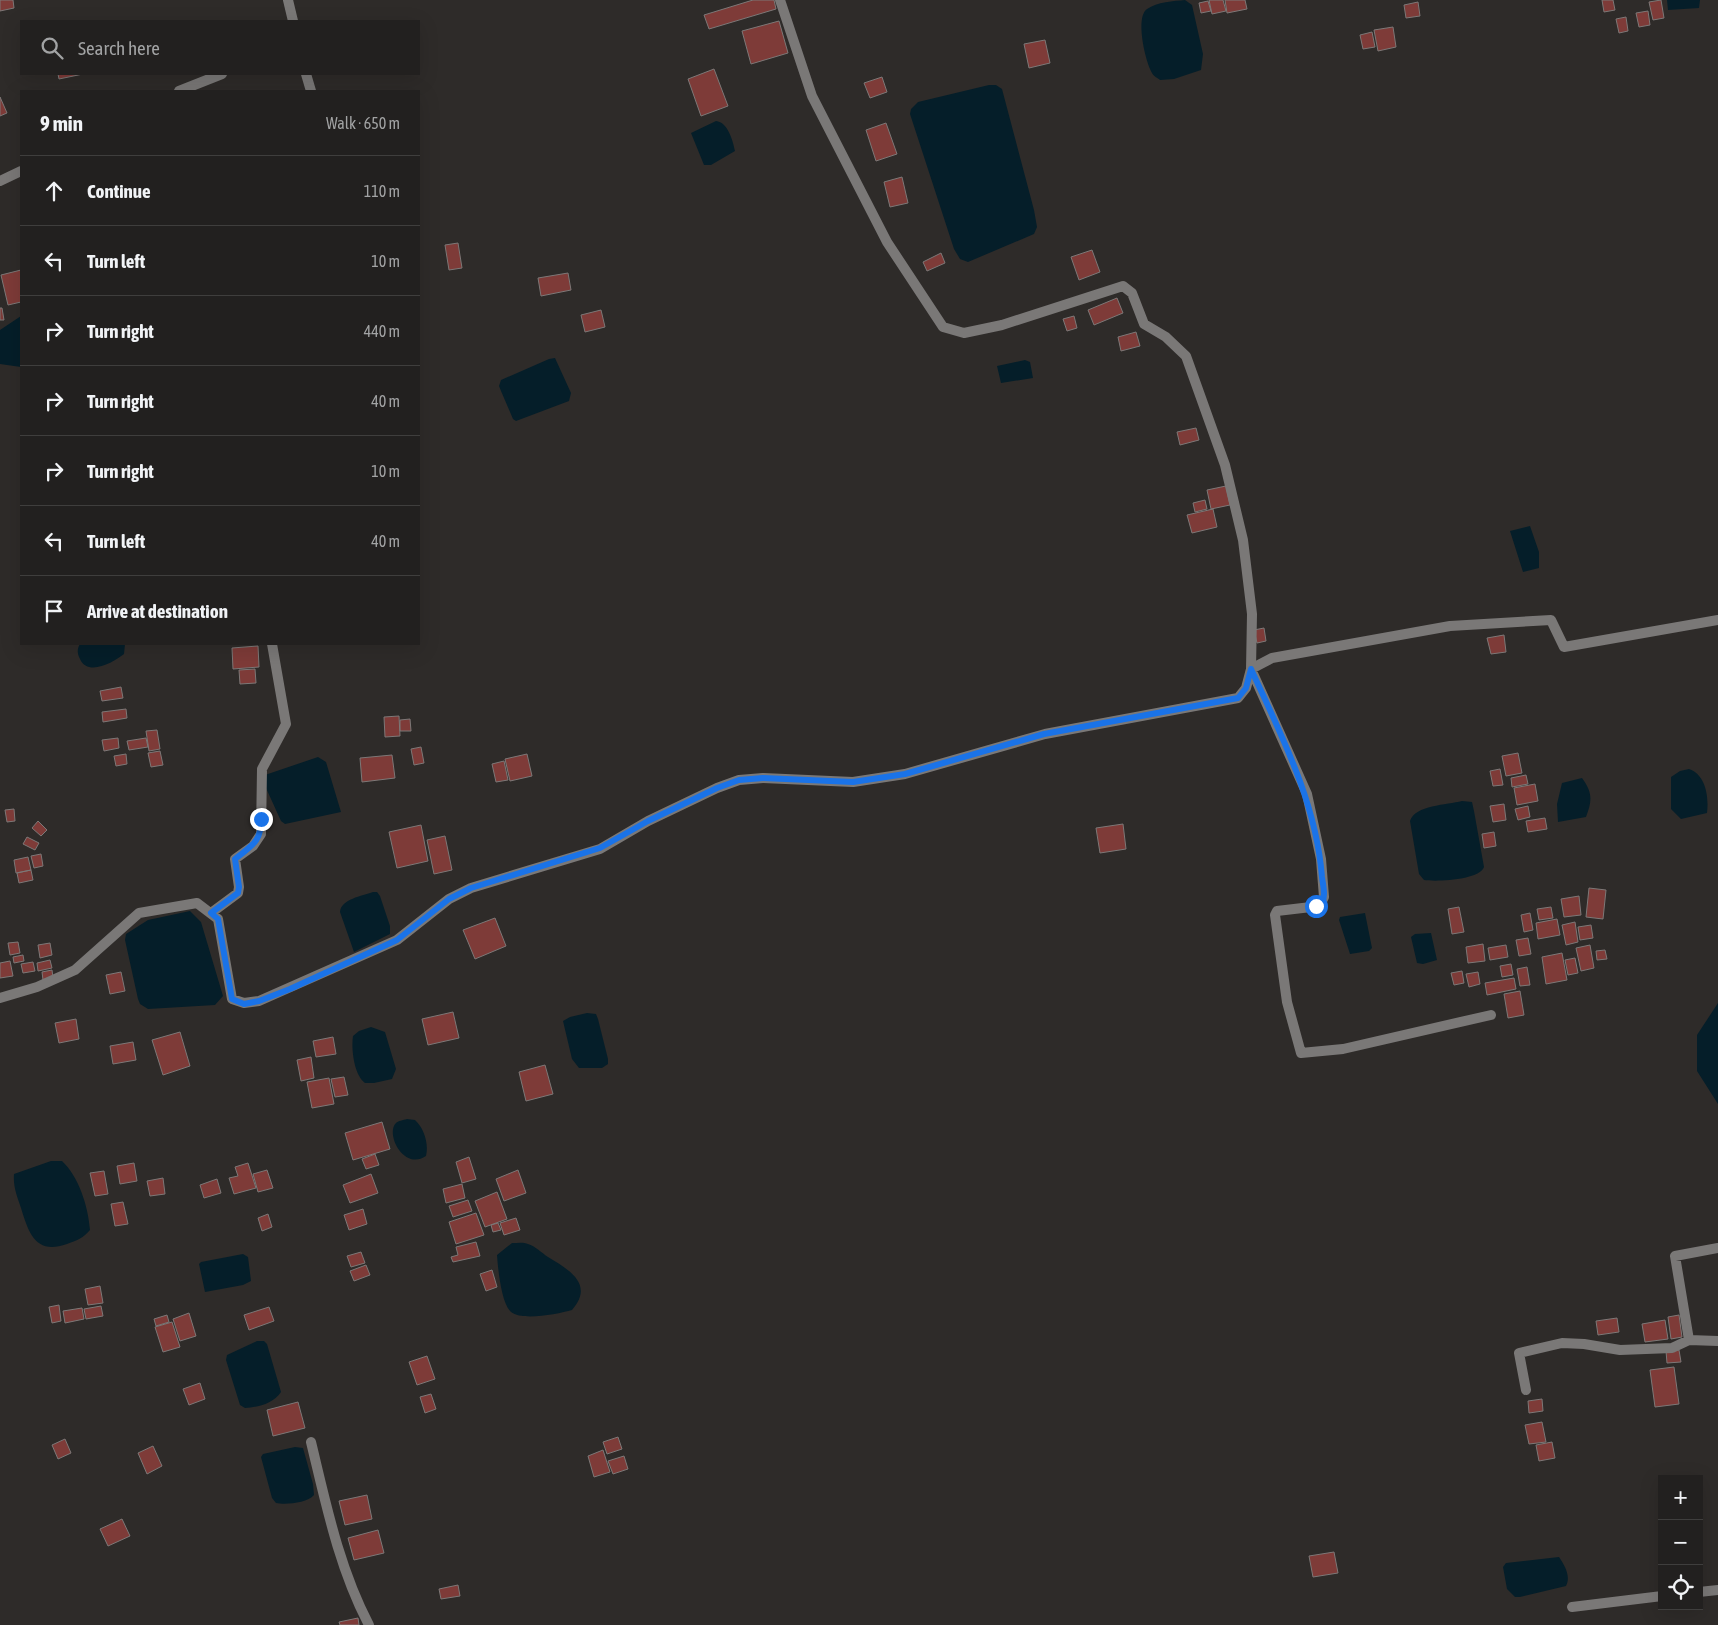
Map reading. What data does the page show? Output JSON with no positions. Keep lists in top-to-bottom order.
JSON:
{
  "page": {
    "search": "Search here",
    "heading": ["9 min", "Walk · 650 m"],
    "list": [
      ["Continue", "110 m"],
      ["Turn left", "10 m"],
      ["Turn right", "440 m"],
      ["Turn right", "40 m"],
      ["Turn right", "10 m"],
      ["Turn left", "40 m"],
      "Arrive at destination"
    ],
    "map_buttons": ["+", "−"]
  }
}
